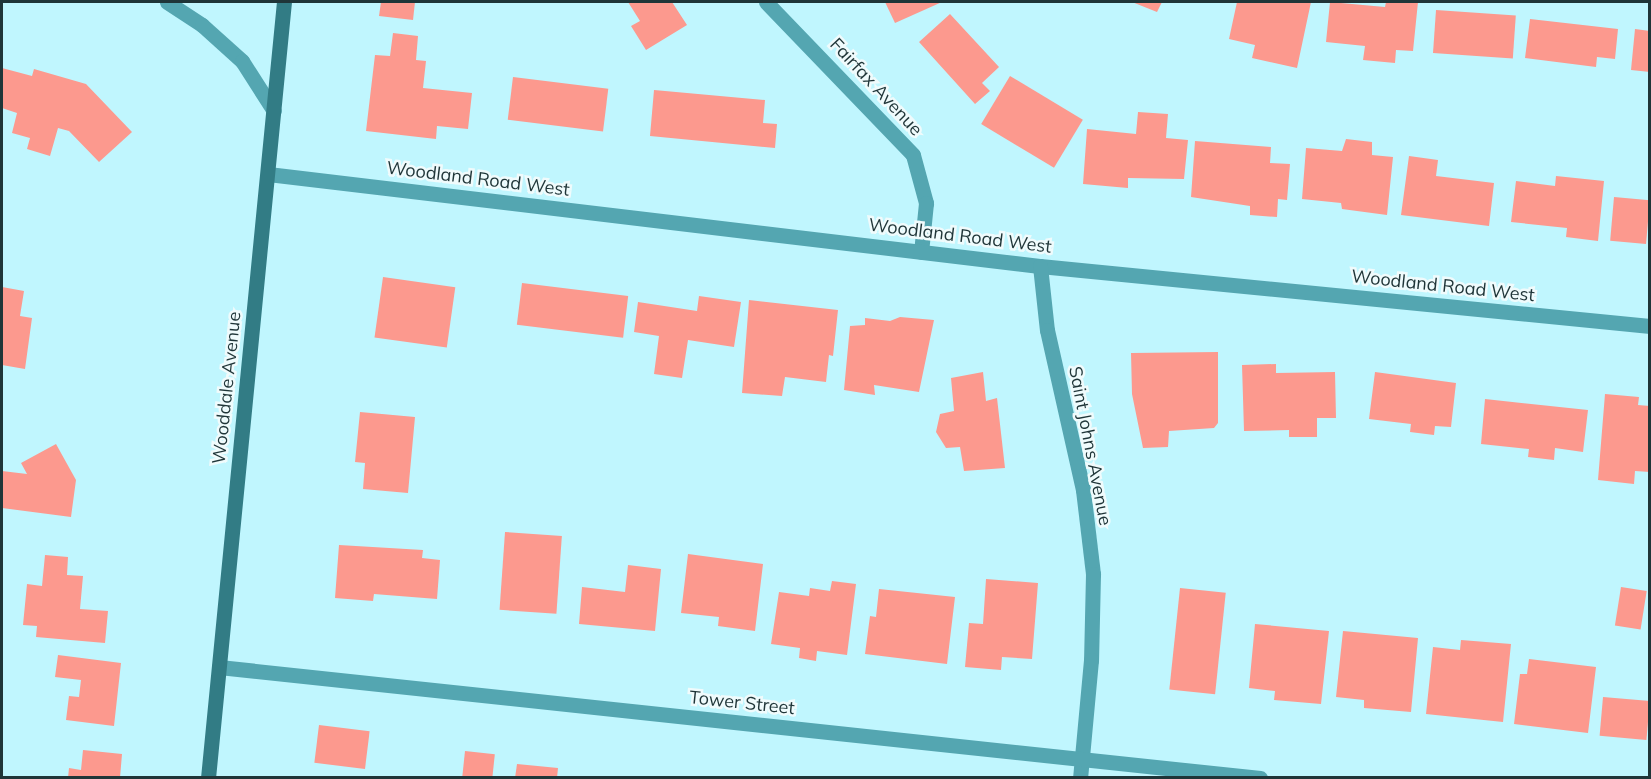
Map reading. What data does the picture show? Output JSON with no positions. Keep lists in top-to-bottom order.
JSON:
{
  "streets": {
    "street": [
      "Fairfax Avenue",
      "Woodland Road West",
      "Wooddale Avenue",
      "Saint Johns Avenue",
      "Tower Street"
    ]
  },
  "crossings": [
    ["Fairfax Avenue", "Woodland Road West"],
    ["Woodland Road West", "Wooddale Avenue"],
    ["Woodland Road West", "Saint Johns Avenue"],
    ["Wooddale Avenue", "Tower Street"],
    ["Saint Johns Avenue", "Tower Street"]
  ]
}
